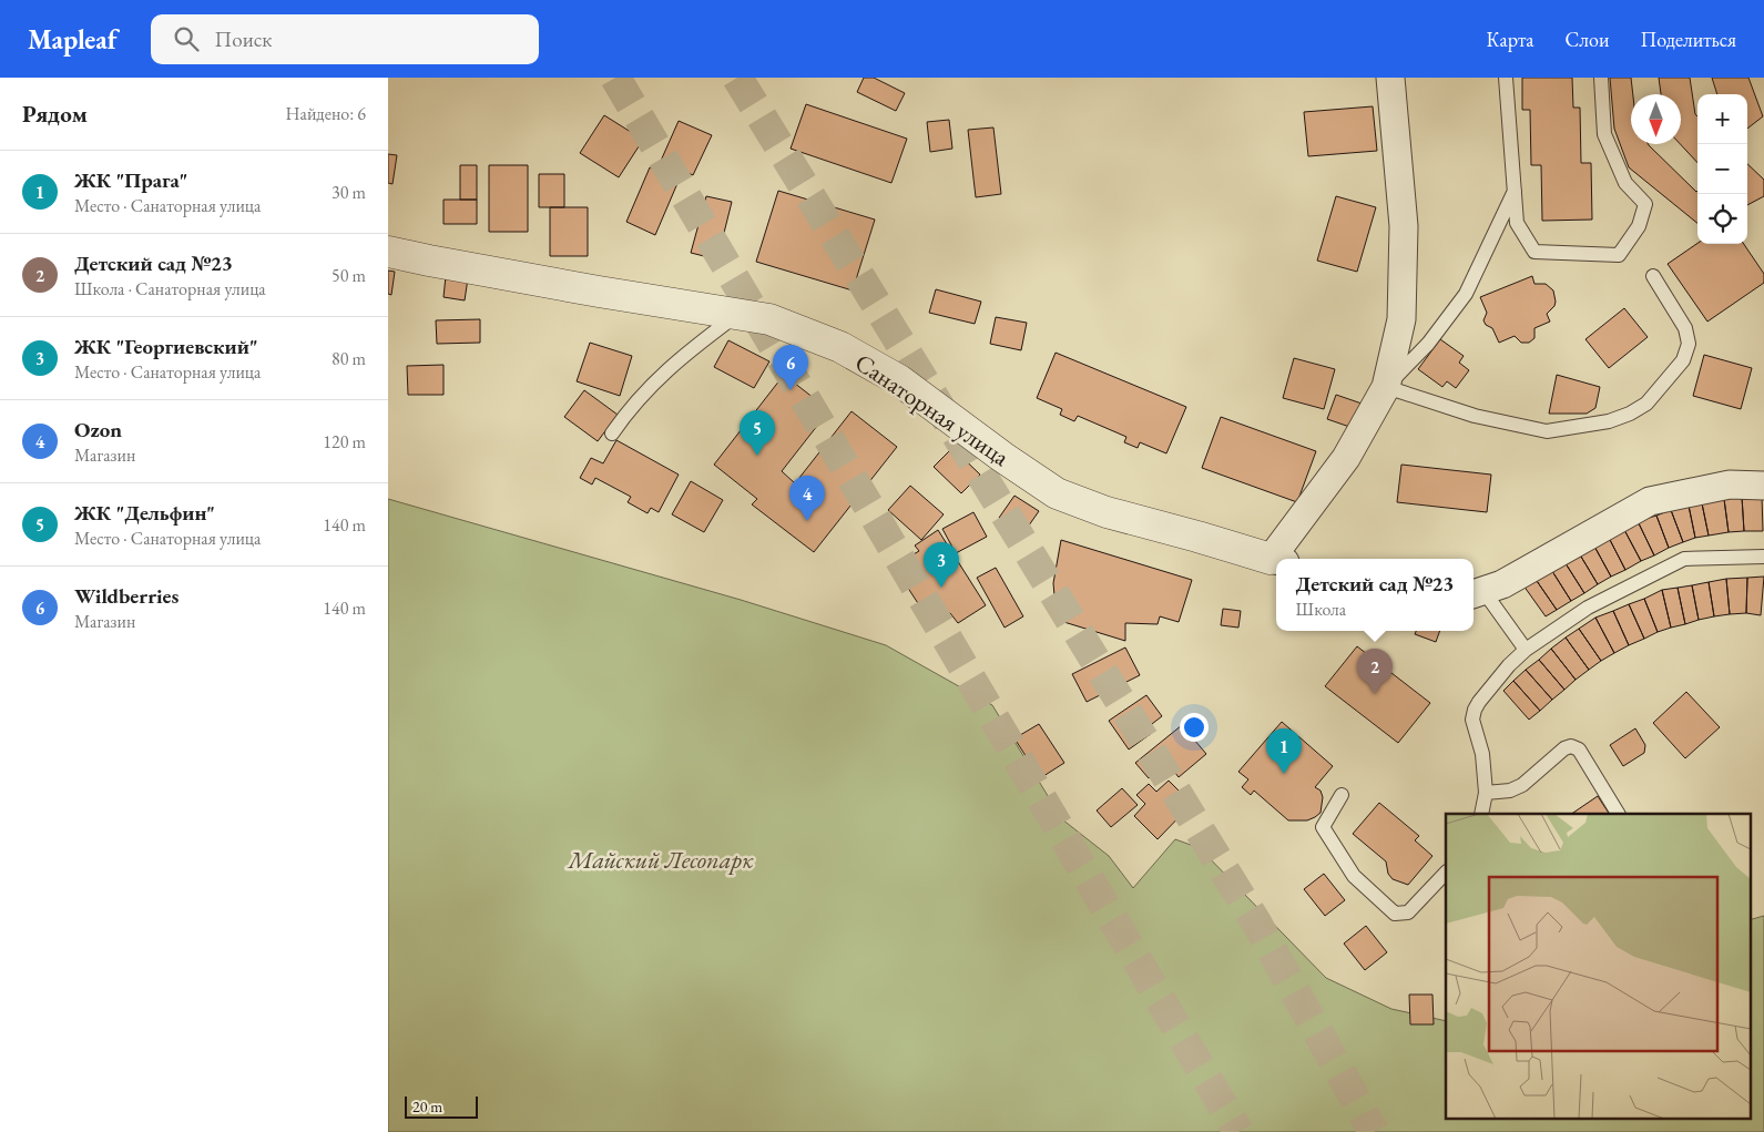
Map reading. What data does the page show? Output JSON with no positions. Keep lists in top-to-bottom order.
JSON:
{
  "streets": {
    "street": ["Санаторная улица"]
  },
  "parks": ["Майский Лесопарк"],
  "scale_bar": "20 m",
  "north": "bottom",
  "page": {
    "header": "Mapleaf",
    "search": "Поиск",
    "nav": ["Карта", "Слои", "Поделиться"],
    "heading": ["Рядом", "Найдено: 6"],
    "map_buttons": ["+", "−"],
    "list": [
      {
        "mark": "1",
        "name": "ЖК \"Прага\"",
        "note": "Место · Санаторная улица",
        "value": "30 m"
      },
      {
        "mark": "2",
        "name": "Детский сад №23",
        "note": "Школа · Санаторная улица",
        "value": "50 m"
      },
      {
        "mark": "3",
        "name": "ЖК \"Георгиевский\"",
        "note": "Место · Санаторная улица",
        "value": "80 m"
      },
      {
        "mark": "4",
        "name": "Ozon",
        "note": "Магазин",
        "value": "120 m"
      },
      {
        "mark": "5",
        "name": "ЖК \"Дельфин\"",
        "note": "Место · Санаторная улица",
        "value": "140 m"
      },
      {
        "mark": "6",
        "name": "Wildberries",
        "note": "Магазин",
        "value": "140 m"
      }
    ],
    "pins": [
      "6",
      "5",
      "4",
      "3",
      "2",
      "1"
    ],
    "popup": ["Детский сад №23", "Школа"],
    "scale": "20 m"
  }
}
